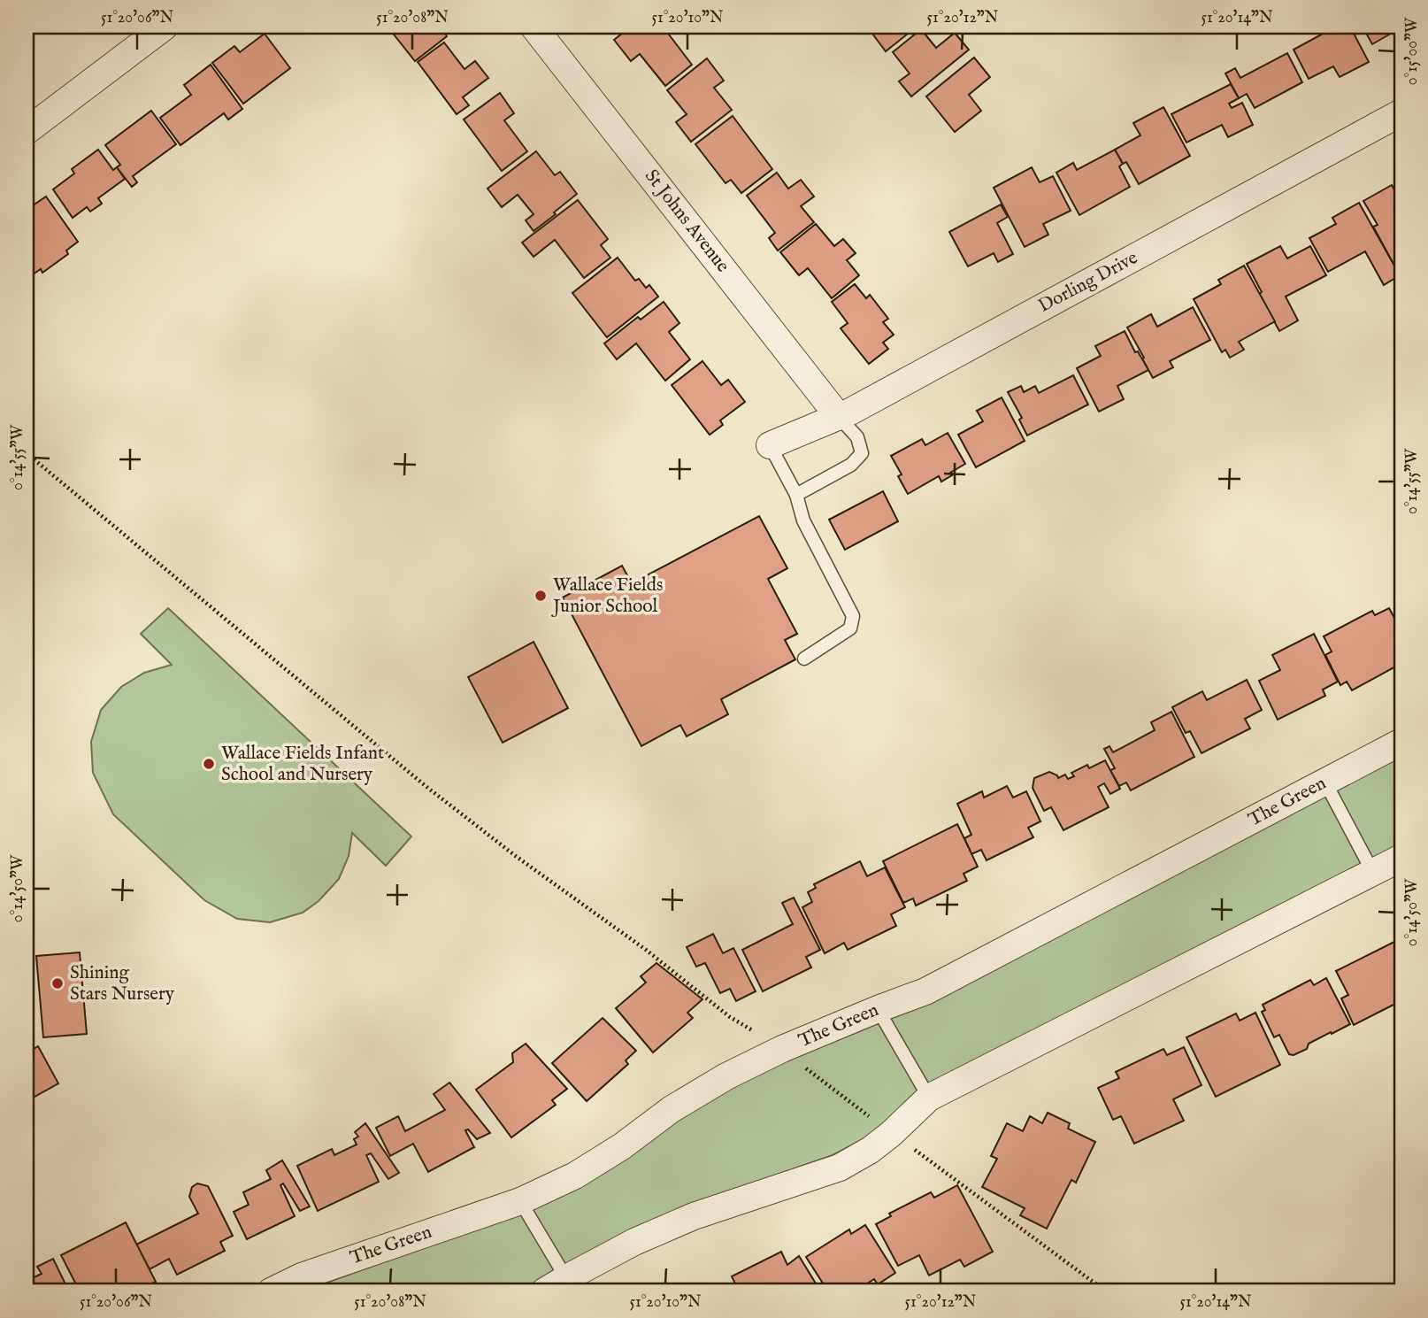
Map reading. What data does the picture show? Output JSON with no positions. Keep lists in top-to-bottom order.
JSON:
{
  "streets": {
    "street": ["St Johns Avenue", "Dorling Drive", "The Green"]
  },
  "crossings": [
    ["St Johns Avenue", "Dorling Drive"]
  ],
  "places": ["Wallace Fields Junior School", "Wallace Fields Infant School and Nursery", "Shining Stars Nursery"],
  "coordinates": [
    "51°20'06\"N",
    "51°20'08\"N",
    "51°20'10\"N",
    "51°20'12\"N",
    "51°20'14\"N",
    "0°15'00\"W",
    "0°14'55\"W",
    "0°14'50\"W"
  ]
}
